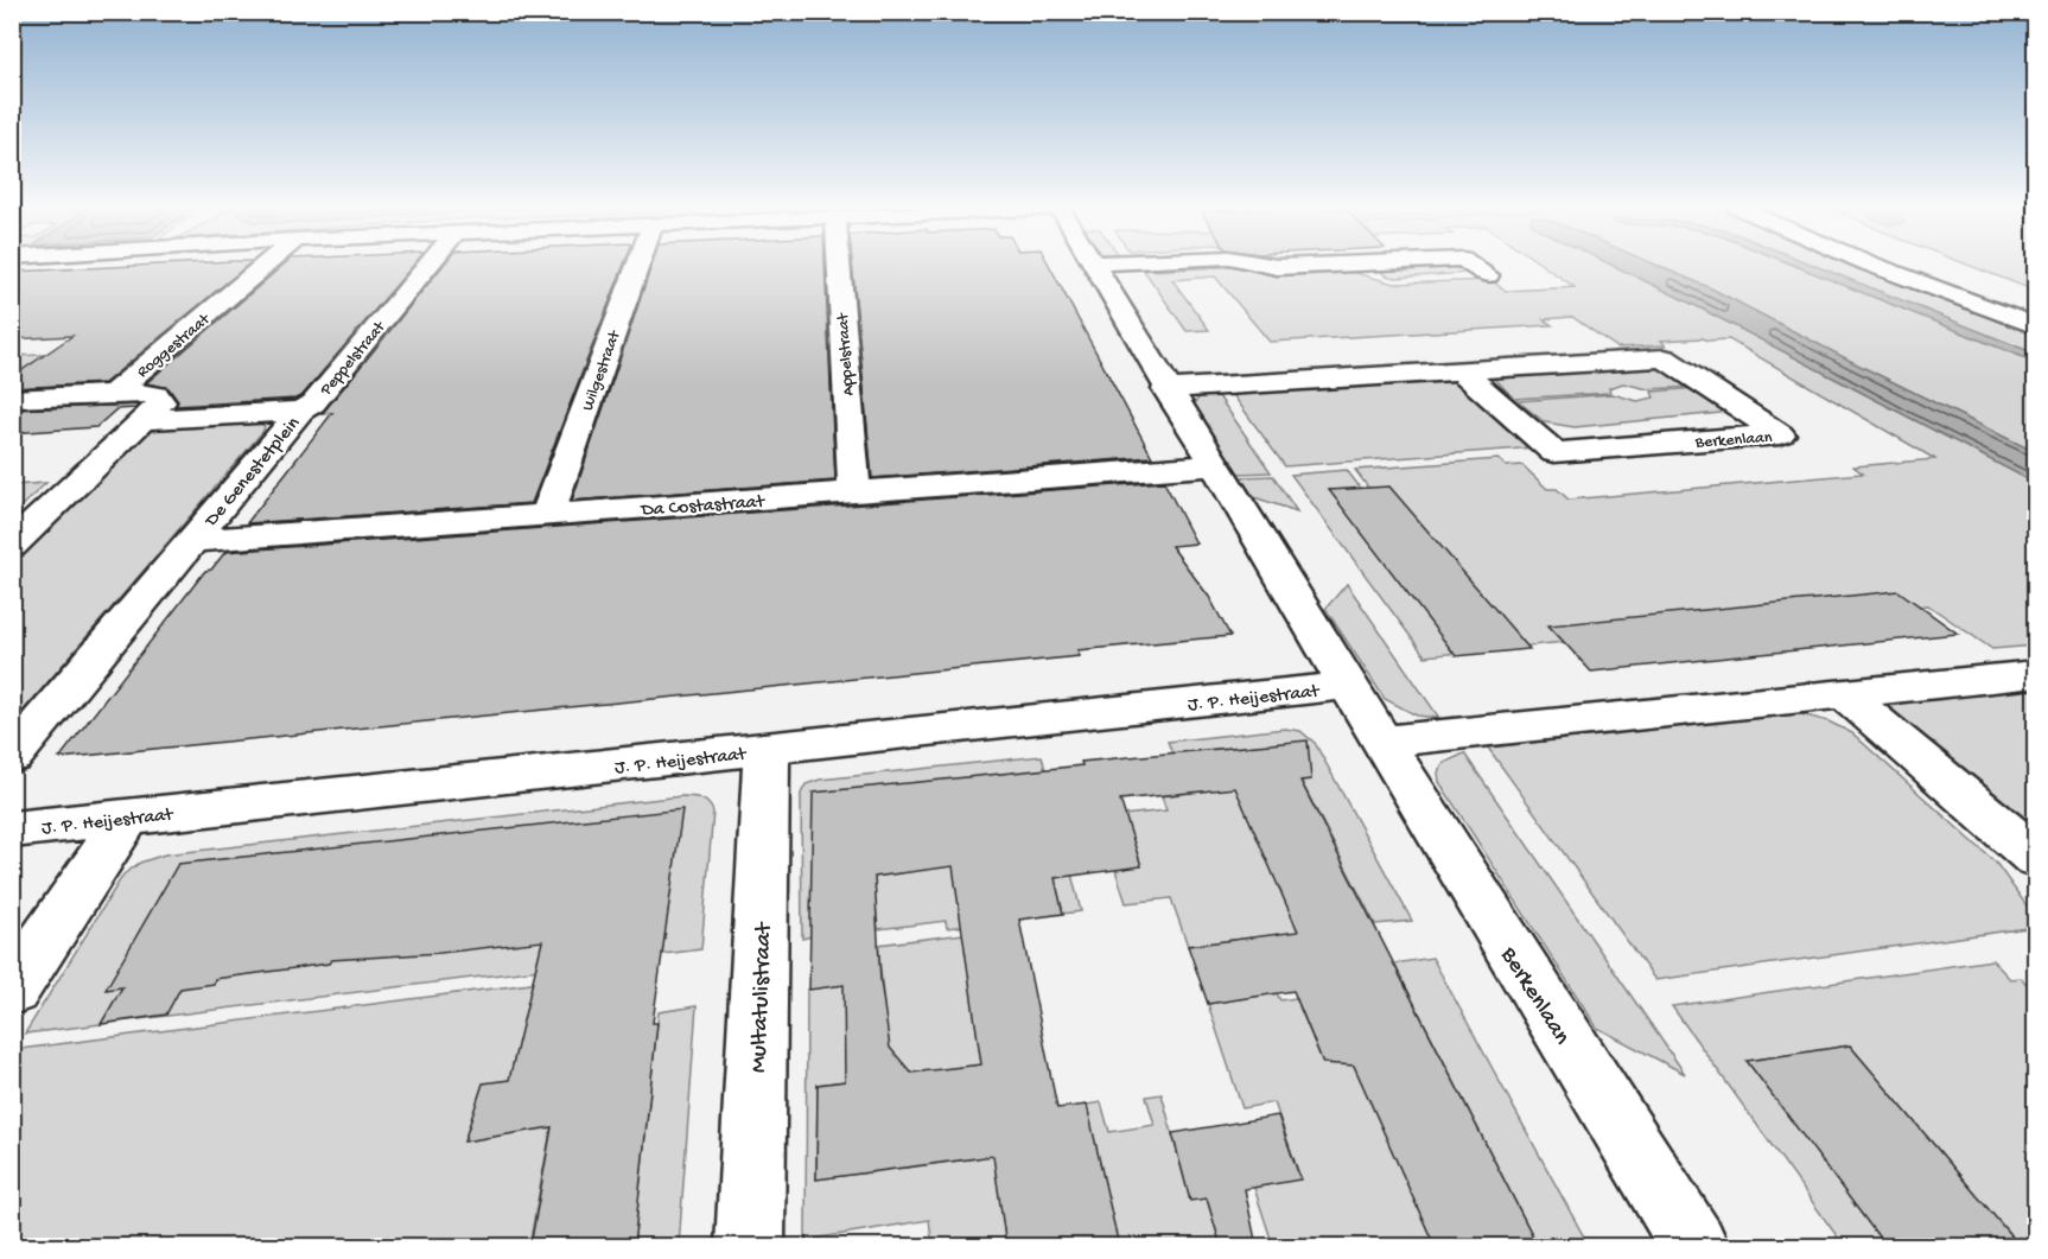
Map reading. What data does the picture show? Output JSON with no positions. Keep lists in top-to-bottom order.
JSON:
{
  "streets": {
    "street": [
      "Roggestraat",
      "Appelstraat",
      "Peppelstraat",
      "Wilgestraat",
      "Berkenlaan",
      "De Genestetplein",
      "Da Costastraat",
      "J. P. Heijestraat",
      "Multatulistraat"
    ]
  },
  "crossings": [
    ["Appelstraat", "Da Costastraat"],
    ["Peppelstraat", "De Genestetplein"],
    ["Wilgestraat", "Da Costastraat"],
    ["Berkenlaan", "Da Costastraat"],
    ["Berkenlaan", "J. P. Heijestraat"],
    ["De Genestetplein", "Da Costastraat"],
    ["J. P. Heijestraat", "Multatulistraat"]
  ]
}
